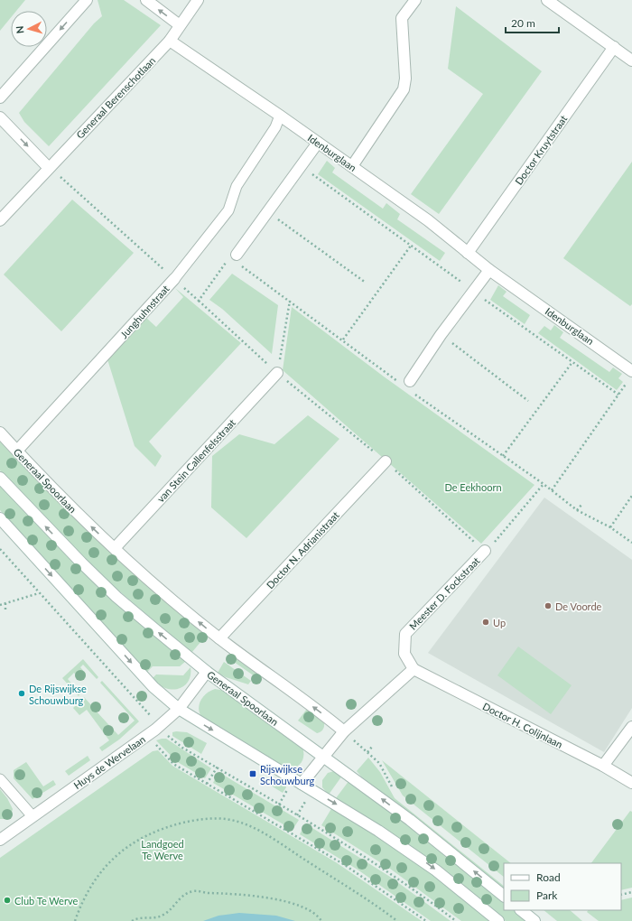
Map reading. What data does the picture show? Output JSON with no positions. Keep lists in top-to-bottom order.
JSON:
{
  "streets": {
    "street": [
      "Generaal Berenschotlaan",
      "Doctor Kruytstraat",
      "Idenburglaan",
      "Junghuhnstraat",
      "van Stein Callenfelsstraat",
      "Generaal Spoorlaan",
      "Doctor N. Adrianistraat",
      "Meester D. Fockstraat",
      "Doctor H. Colijnlaan",
      "Huys de Wervelaan"
    ]
  },
  "crossings": [
    ["Generaal Berenschotlaan", "Idenburglaan"],
    ["Doctor Kruytstraat", "Idenburglaan"],
    ["Junghuhnstraat", "van Stein Callenfelsstraat"],
    ["Junghuhnstraat", "Generaal Spoorlaan"],
    ["Junghuhnstraat", "Doctor N. Adrianistraat"],
    ["Junghuhnstraat", "Meester D. Fockstraat"],
    ["van Stein Callenfelsstraat", "Generaal Spoorlaan"],
    ["Generaal Spoorlaan", "Doctor N. Adrianistraat"],
    ["Generaal Spoorlaan", "Huys de Wervelaan"],
    ["Meester D. Fockstraat", "Doctor H. Colijnlaan"]
  ],
  "parks": ["De Eekhoorn", "Landgoed Te Werve"],
  "places": {
    "other": [
      "De Voorde",
      "Up",
      "De Rijswijkse Schouwburg",
      "Club Te Werve"
    ],
    "transit": ["Rijswijkse Schouwburg"]
  },
  "legend": ["Road", "Park"],
  "scale_bar": "20 m",
  "north": "left"
}
